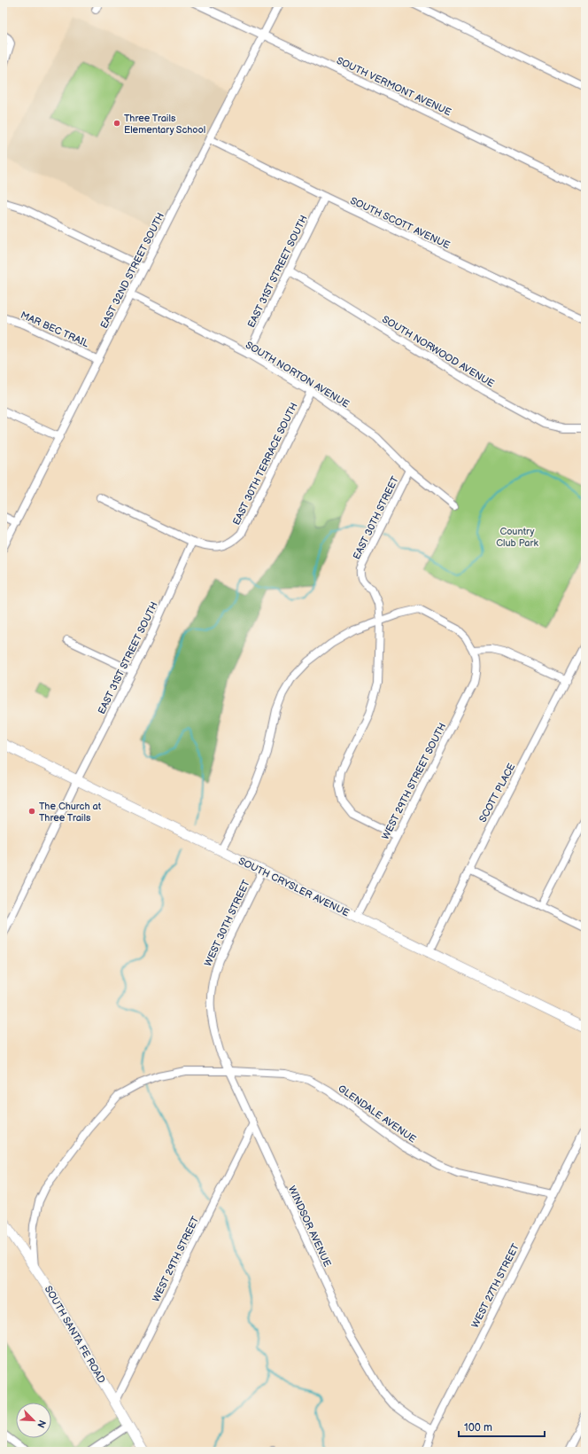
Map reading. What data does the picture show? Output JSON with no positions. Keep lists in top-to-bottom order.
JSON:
{
  "streets": {
    "main road": ["SOUTH CRYSLER AVENUE", "SOUTH SANTA FE ROAD"],
    "street": [
      "SOUTH VERMONT AVENUE",
      "SOUTH SCOTT AVENUE",
      "EAST 32ND STREET SOUTH",
      "EAST 31ST STREET SOUTH",
      "MAR BEC TRAIL",
      "SOUTH NORWOOD AVENUE",
      "SOUTH NORTON AVENUE",
      "EAST 30TH TERRACE SOUTH",
      "EAST 30TH STREET",
      "WEST 29TH STREET SOUTH",
      "SCOTT PLACE",
      "WEST 30TH STREET",
      "GLENDALE AVENUE",
      "WINDSOR AVENUE",
      "WEST 29TH STREET",
      "WEST 27TH STREET"
    ]
  },
  "crossings": [
    ["SOUTH VERMONT AVENUE", "EAST 32ND STREET SOUTH"],
    ["SOUTH SCOTT AVENUE", "EAST 32ND STREET SOUTH"],
    ["SOUTH SCOTT AVENUE", "EAST 31ST STREET SOUTH"],
    ["EAST 32ND STREET SOUTH", "MAR BEC TRAIL"],
    ["EAST 32ND STREET SOUTH", "SOUTH NORTON AVENUE"],
    ["EAST 31ST STREET SOUTH", "SOUTH NORWOOD AVENUE"],
    ["EAST 31ST STREET SOUTH", "SOUTH NORTON AVENUE"],
    ["EAST 31ST STREET SOUTH", "EAST 30TH TERRACE SOUTH"],
    ["EAST 31ST STREET SOUTH", "SOUTH CRYSLER AVENUE"],
    ["SOUTH NORTON AVENUE", "EAST 30TH TERRACE SOUTH"],
    ["SOUTH NORTON AVENUE", "EAST 30TH STREET"],
    ["WEST 29TH STREET SOUTH", "SOUTH CRYSLER AVENUE"],
    ["SCOTT PLACE", "SOUTH CRYSLER AVENUE"],
    ["SOUTH CRYSLER AVENUE", "WEST 30TH STREET"],
    ["WEST 30TH STREET", "WINDSOR AVENUE"],
    ["GLENDALE AVENUE", "WINDSOR AVENUE"],
    ["GLENDALE AVENUE", "WEST 27TH STREET"],
    ["GLENDALE AVENUE", "SOUTH SANTA FE ROAD"],
    ["WINDSOR AVENUE", "WEST 29TH STREET"],
    ["WINDSOR AVENUE", "WEST 27TH STREET"],
    ["WEST 29TH STREET", "SOUTH SANTA FE ROAD"]
  ],
  "parks": ["Country Club Park"],
  "places": ["Three Trails Elementary School", "The Church at Three Trails"],
  "scale_bar": "100 m",
  "north": "bottom right"
}
